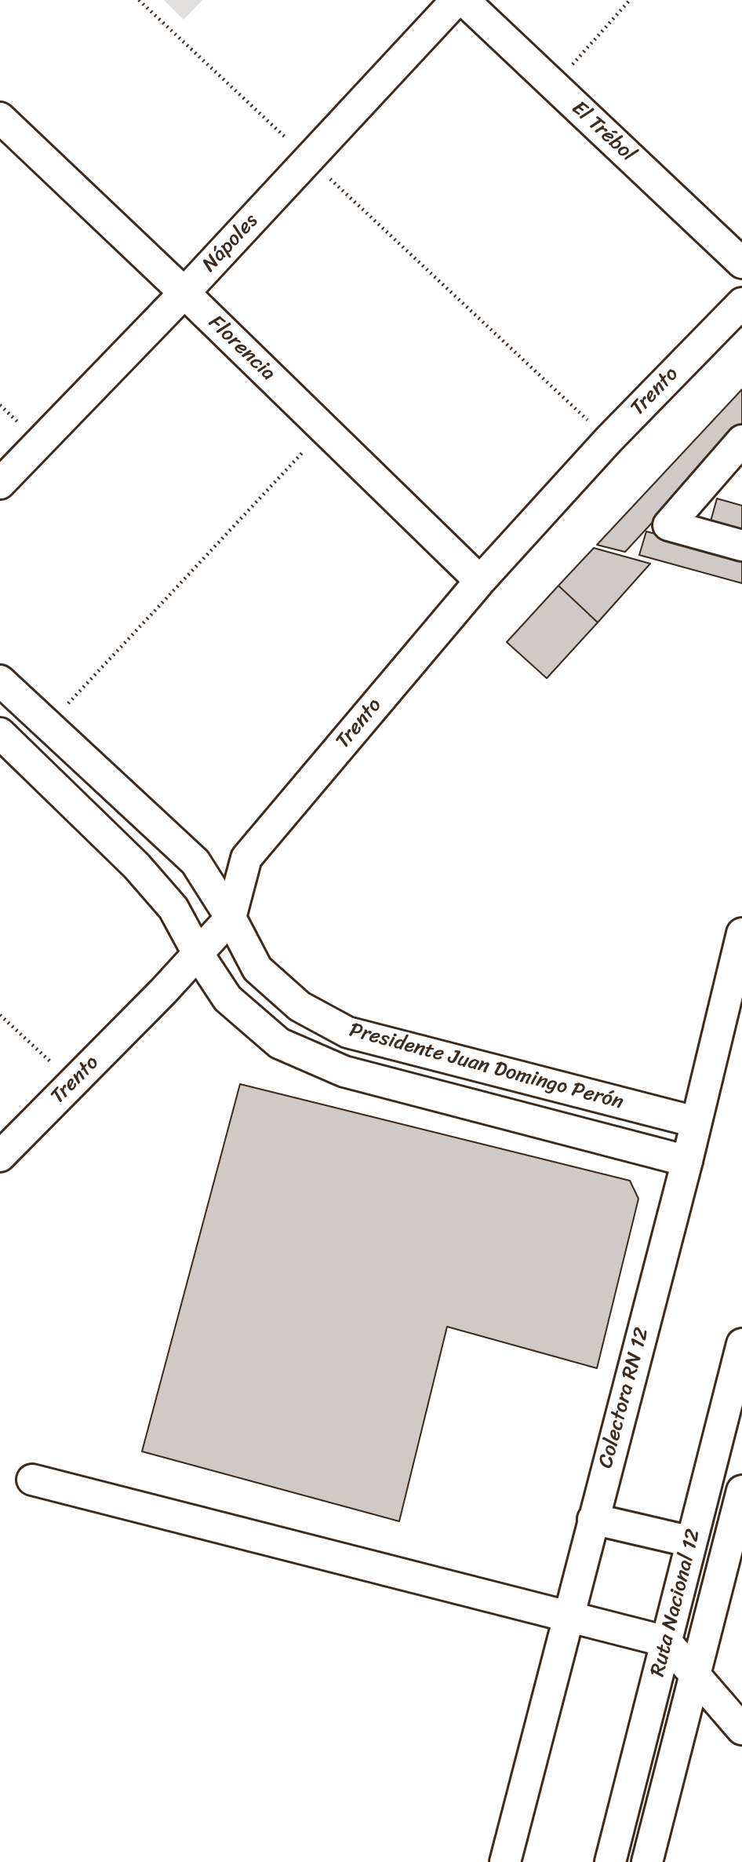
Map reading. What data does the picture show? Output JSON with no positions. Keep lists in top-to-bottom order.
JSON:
{
  "streets": {
    "main road": [
      "El Trébol",
      "Nápoles",
      "Florencia",
      "Trento",
      "Presidente Juan Domingo Perón",
      "Colectora RN 12",
      "Ruta Nacional 12"
    ]
  },
  "crossings": [
    ["Nápoles", "Florencia"],
    ["Florencia", "Trento"],
    ["Trento", "Presidente Juan Domingo Perón"],
    ["Presidente Juan Domingo Perón", "Colectora RN 12"]
  ]
}
